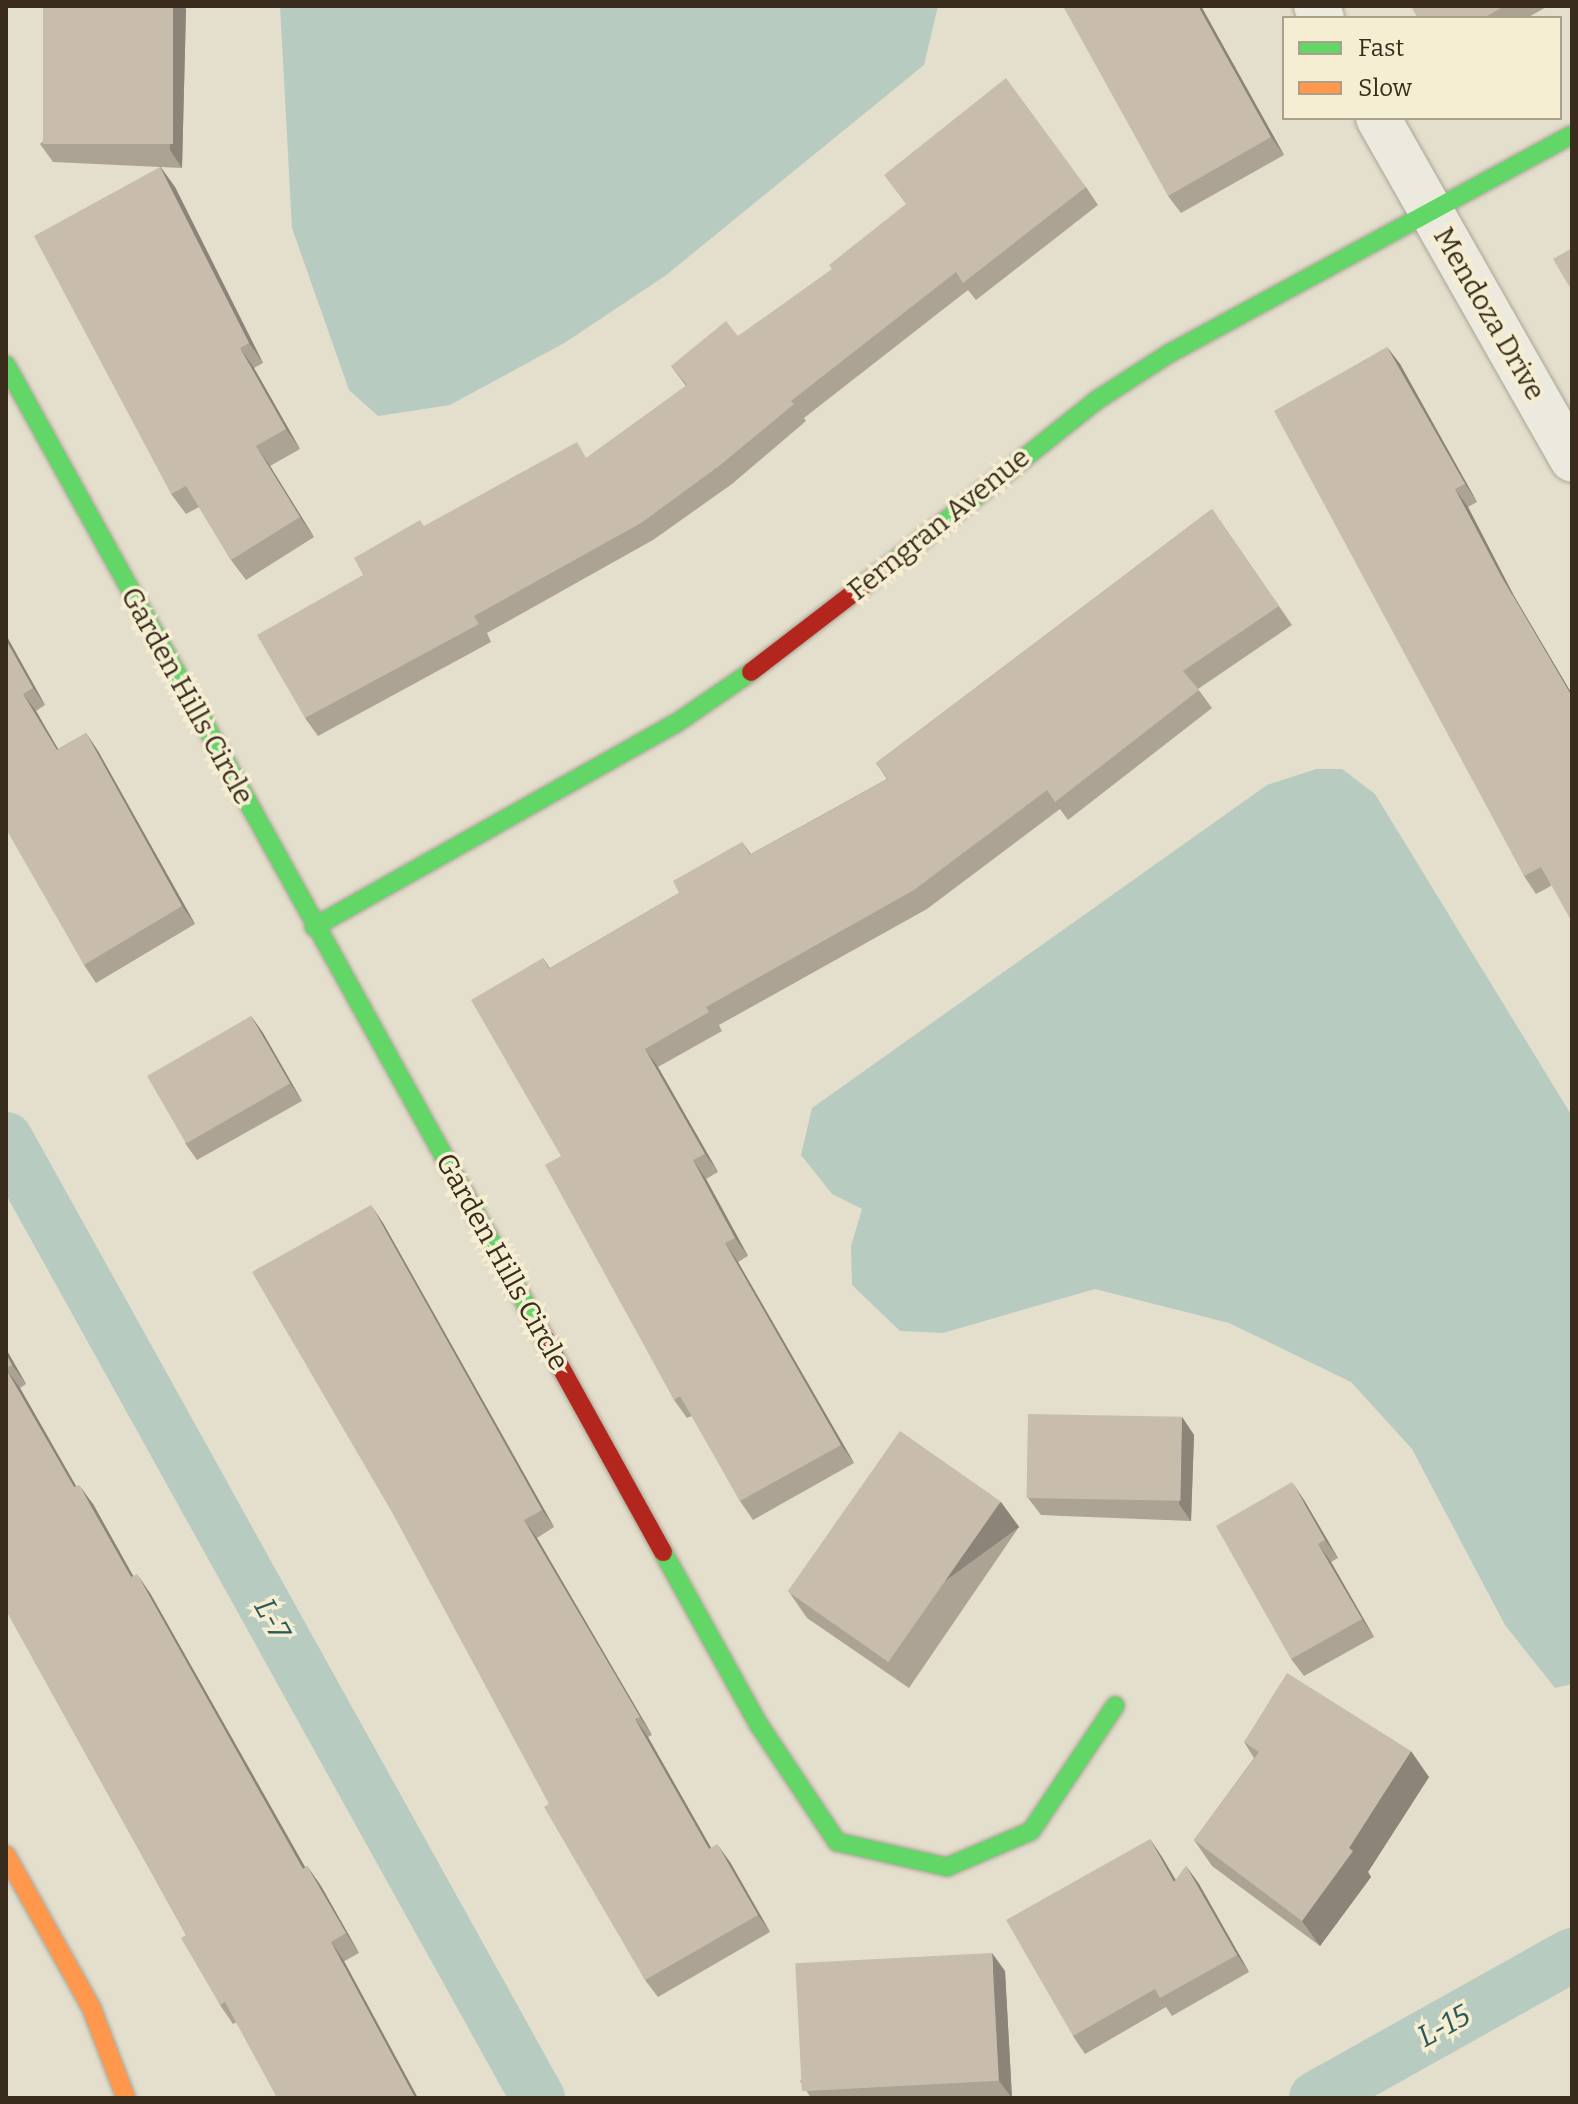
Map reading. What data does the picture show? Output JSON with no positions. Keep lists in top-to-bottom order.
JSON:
{
  "streets": {
    "street": ["Mendoza Drive", "Ferngran Avenue", "Garden Hills Circle"]
  },
  "crossings": [
    ["Mendoza Drive", "Ferngran Avenue"],
    ["Ferngran Avenue", "Garden Hills Circle"]
  ],
  "water": ["L-7", "L-15"],
  "legend": ["Fast", "Slow"]
}
